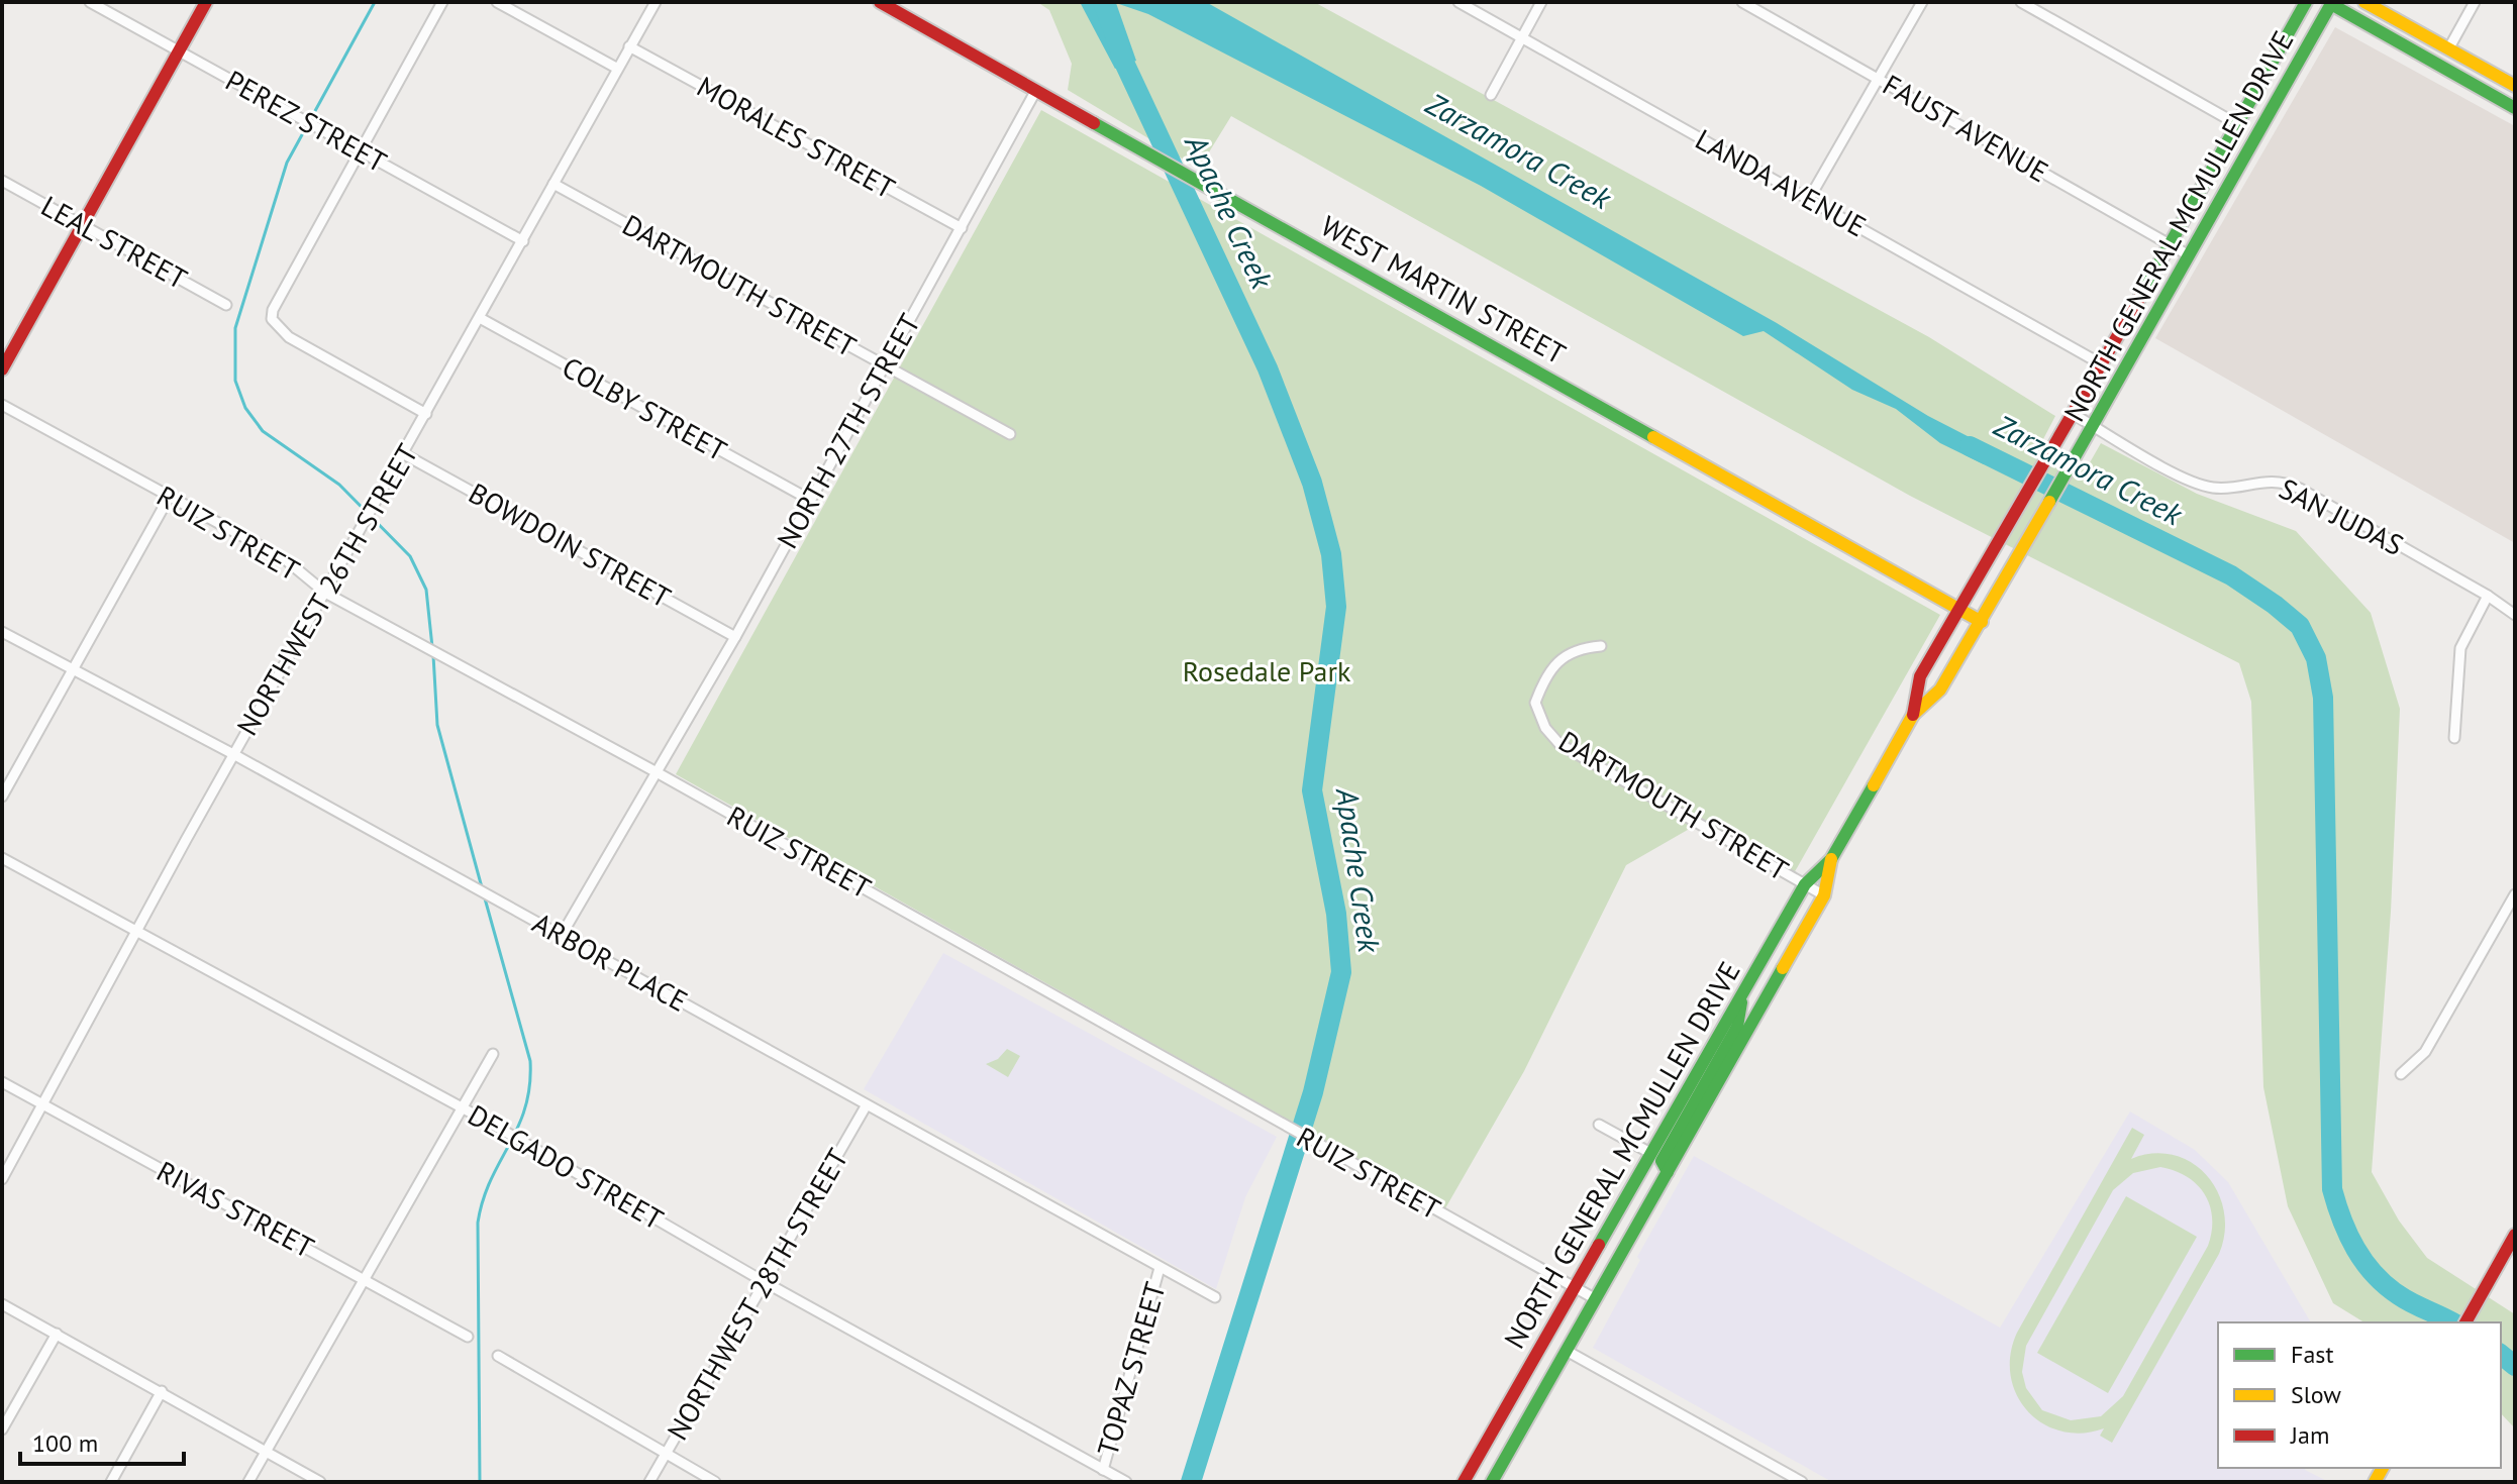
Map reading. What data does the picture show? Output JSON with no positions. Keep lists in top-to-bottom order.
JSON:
{
  "streets": {
    "main road": ["NORTH GENERAL MCMULLEN DRIVE", "WEST MARTIN STREET"],
    "street": [
      "PEREZ STREET",
      "FAUST AVENUE",
      "MORALES STREET",
      "LANDA AVENUE",
      "LEAL STREET",
      "DARTMOUTH STREET",
      "COLBY STREET",
      "NORTH 27TH STREET",
      "SAN JUDAS",
      "RUIZ STREET",
      "BOWDOIN STREET",
      "NORTHWEST 26TH STREET",
      "ARBOR PLACE",
      "DELGADO STREET",
      "RIVAS STREET",
      "NORTHWEST 28TH STREET",
      "TOPAZ STREET"
    ]
  },
  "crossings": [
    ["PEREZ STREET", "NORTHWEST 26TH STREET"],
    ["FAUST AVENUE", "NORTH GENERAL MCMULLEN DRIVE"],
    ["MORALES STREET", "NORTH 27TH STREET"],
    ["MORALES STREET", "NORTHWEST 26TH STREET"],
    ["LANDA AVENUE", "NORTH GENERAL MCMULLEN DRIVE"],
    ["NORTH GENERAL MCMULLEN DRIVE", "DARTMOUTH STREET"],
    ["NORTH GENERAL MCMULLEN DRIVE", "WEST MARTIN STREET"],
    ["NORTH GENERAL MCMULLEN DRIVE", "SAN JUDAS"],
    ["NORTH GENERAL MCMULLEN DRIVE", "RUIZ STREET"],
    ["DARTMOUTH STREET", "NORTH 27TH STREET"],
    ["DARTMOUTH STREET", "NORTHWEST 26TH STREET"],
    ["WEST MARTIN STREET", "NORTH 27TH STREET"],
    ["COLBY STREET", "NORTH 27TH STREET"],
    ["COLBY STREET", "NORTHWEST 26TH STREET"],
    ["NORTH 27TH STREET", "RUIZ STREET"],
    ["NORTH 27TH STREET", "BOWDOIN STREET"],
    ["NORTH 27TH STREET", "ARBOR PLACE"],
    ["RUIZ STREET", "NORTHWEST 26TH STREET"],
    ["BOWDOIN STREET", "NORTHWEST 26TH STREET"],
    ["NORTHWEST 26TH STREET", "ARBOR PLACE"],
    ["NORTHWEST 26TH STREET", "DELGADO STREET"],
    ["NORTHWEST 26TH STREET", "RIVAS STREET"],
    ["ARBOR PLACE", "NORTHWEST 28TH STREET"],
    ["ARBOR PLACE", "TOPAZ STREET"],
    ["DELGADO STREET", "NORTHWEST 28TH STREET"],
    ["DELGADO STREET", "TOPAZ STREET"]
  ],
  "water": ["Zarzamora Creek", "Apache Creek"],
  "parks": ["Rosedale Park"],
  "legend": ["Fast", "Slow", "Jam"],
  "scale_bar": "100 m"
}
